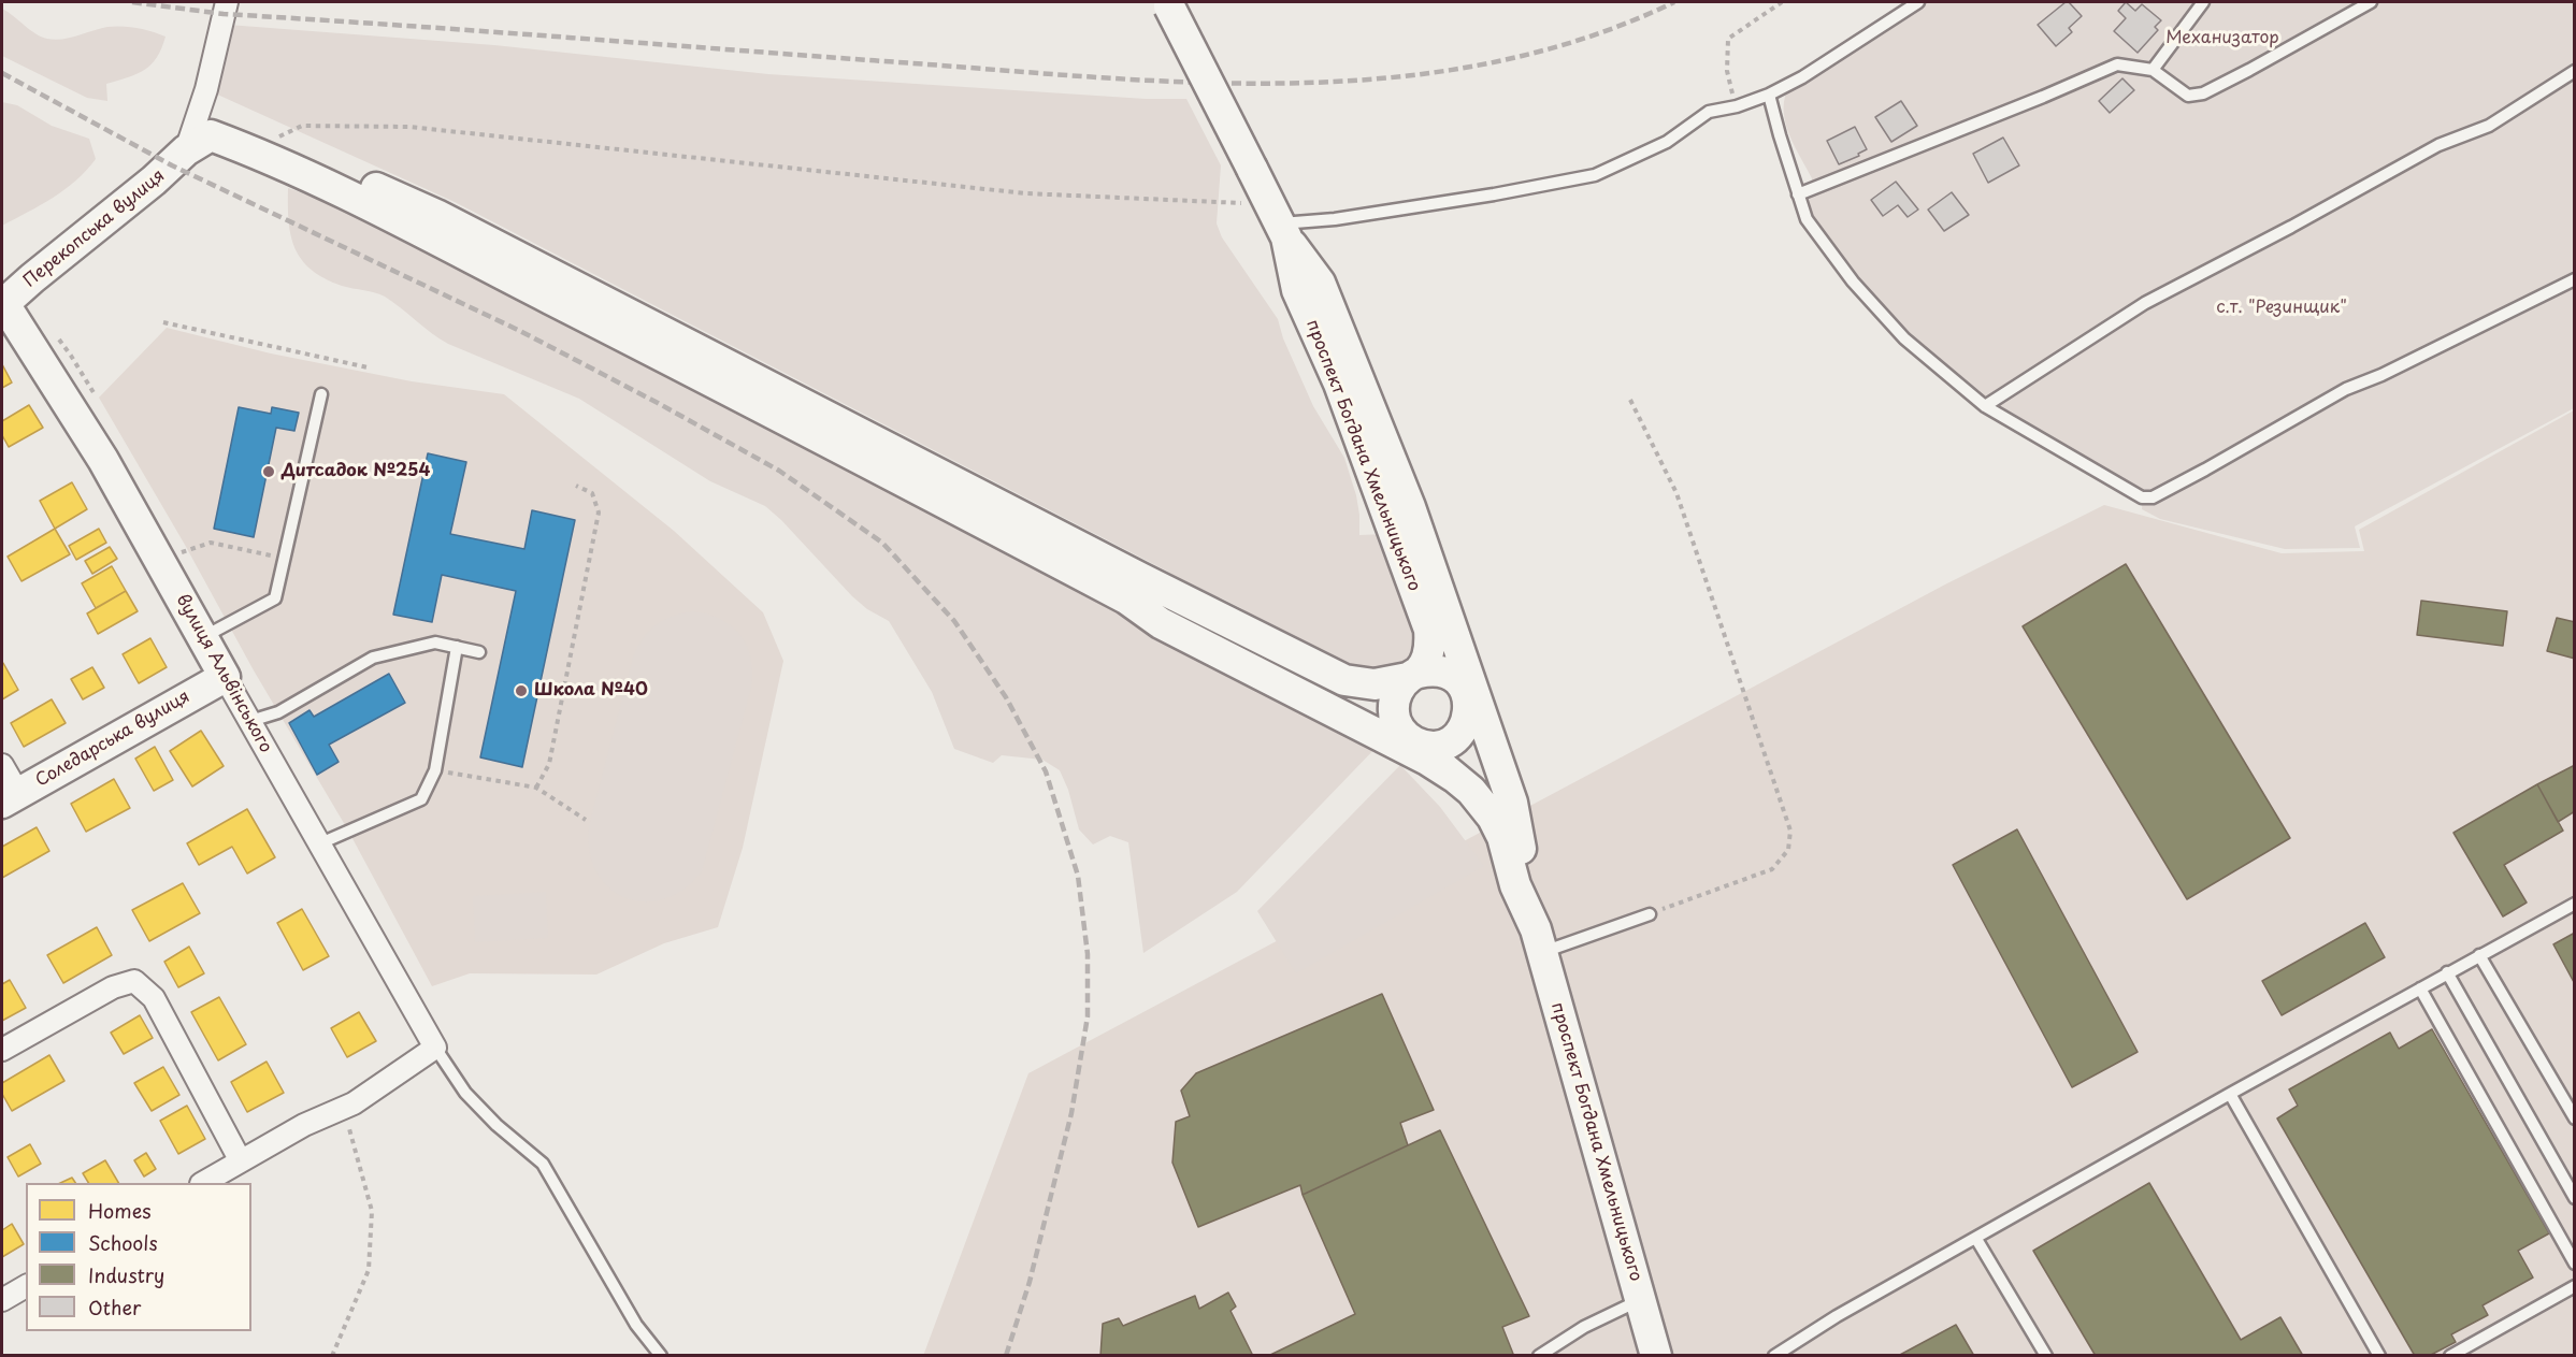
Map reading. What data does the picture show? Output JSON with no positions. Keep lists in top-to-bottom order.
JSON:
{
  "streets": {
    "street": [
      "Перекопська вулиця",
      "проспект Богдана Хмельницького",
      "вулиця Альвінського",
      "Соледарська вулиця"
    ]
  },
  "crossings": [
    ["Перекопська вулиця", "вулиця Альвінського"],
    ["вулиця Альвінського", "Соледарська вулиця"]
  ],
  "parks": ["Механизатор", "с.т. \"Резинщик\""],
  "places": ["Дитсадок №254", "Школа №40"],
  "legend": [
    "Homes",
    "Schools",
    "Industry",
    "Other"
  ]
}
